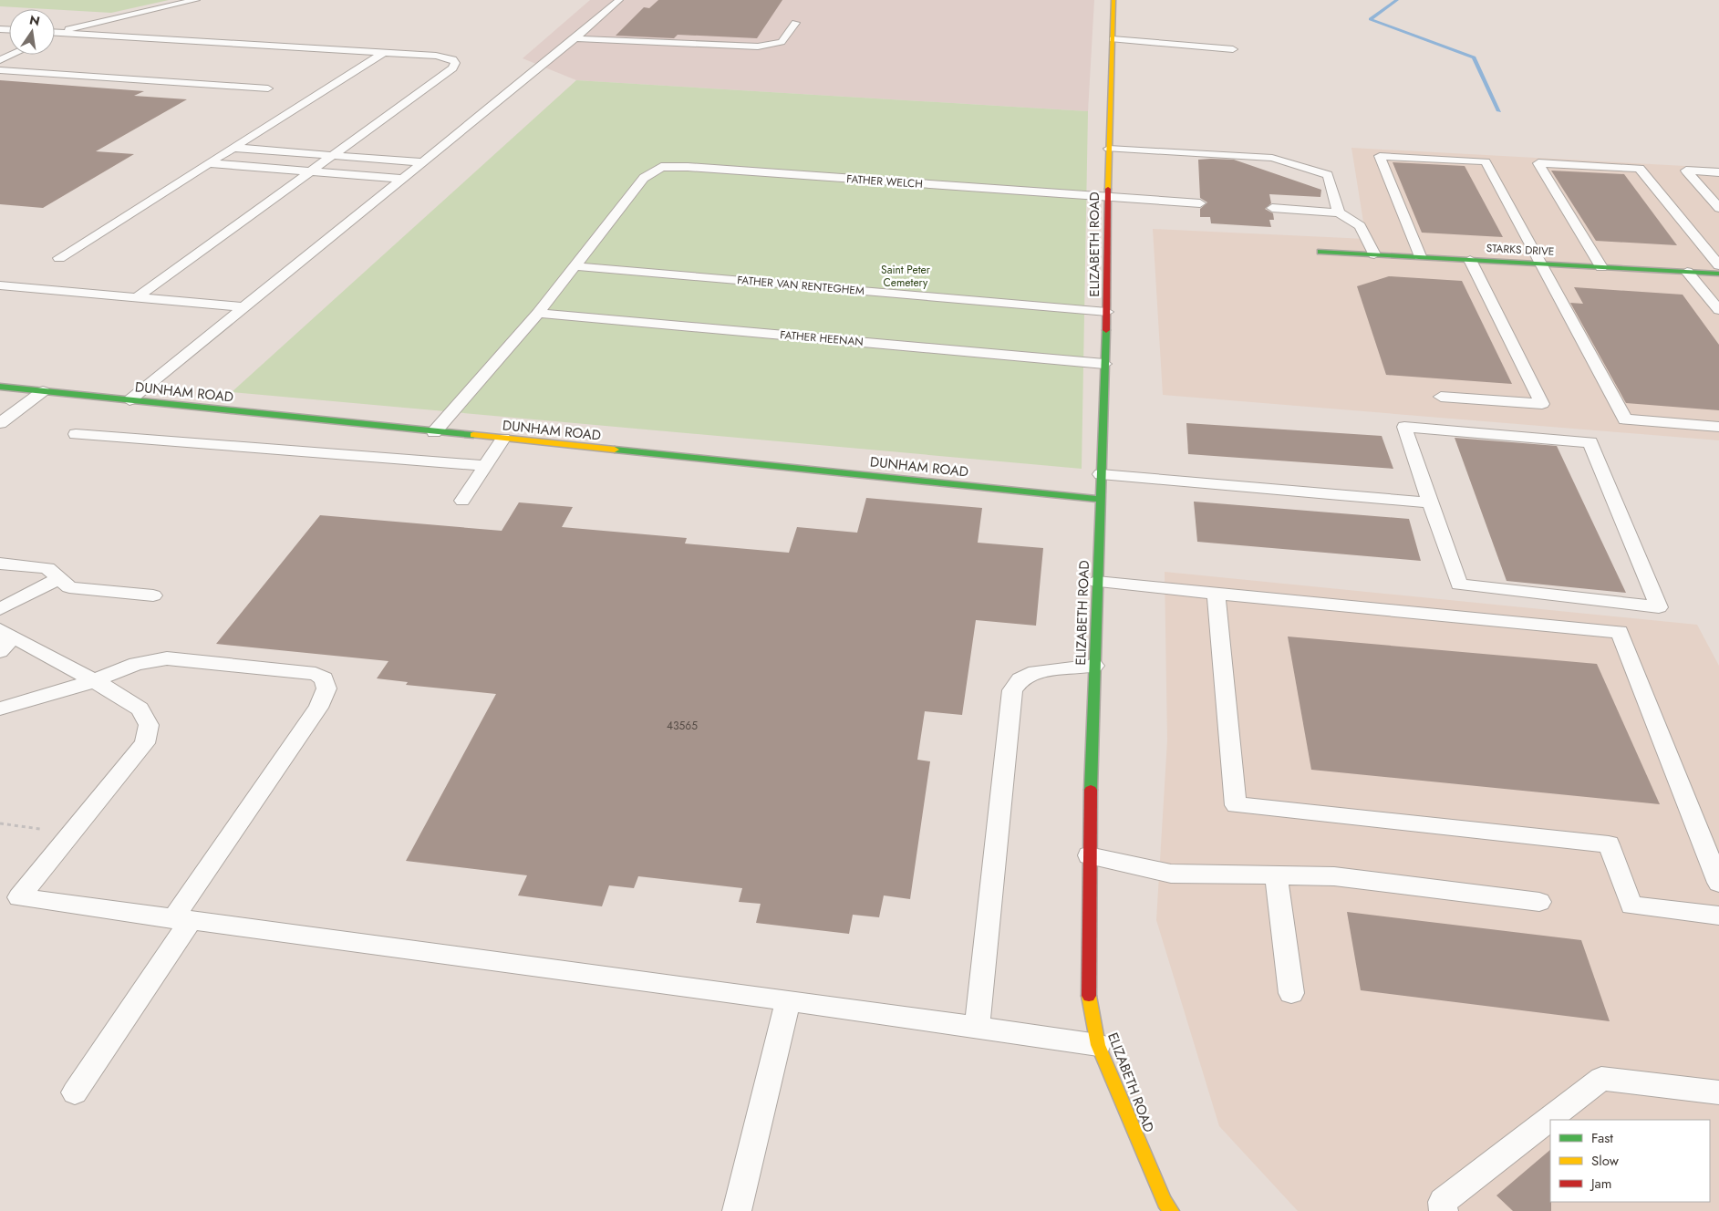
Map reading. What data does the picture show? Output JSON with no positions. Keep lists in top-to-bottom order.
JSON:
{
  "streets": {
    "street": ["ELIZABETH ROAD", "STARKS DRIVE", "DUNHAM ROAD"],
    "lane": ["FATHER WELCH", "FATHER VAN RENTEGHEM", "FATHER HEENAN"]
  },
  "crossings": [
    ["FATHER WELCH", "ELIZABETH ROAD"],
    ["FATHER WELCH", "FATHER VAN RENTEGHEM"],
    ["ELIZABETH ROAD", "FATHER VAN RENTEGHEM"],
    ["ELIZABETH ROAD", "FATHER HEENAN"],
    ["ELIZABETH ROAD", "DUNHAM ROAD"]
  ],
  "parks": ["Saint Peter Cemetery"],
  "house_numbers": ["43565"],
  "legend": ["Fast", "Slow", "Jam"],
  "north": "top"
}
